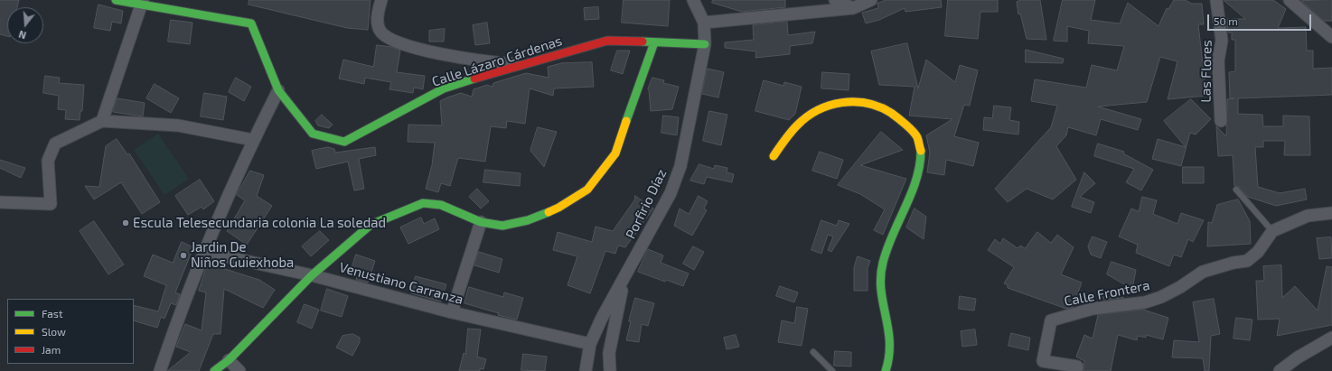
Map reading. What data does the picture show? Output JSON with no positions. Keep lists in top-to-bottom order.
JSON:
{
  "streets": {
    "street": [
      "Calle Lázaro Cárdenas",
      "Las Flores",
      "Porfirio Díaz",
      "Venustiano Carranza",
      "Calle Frontera"
    ]
  },
  "crossings": [
    ["Calle Lázaro Cárdenas", "Porfirio Díaz"],
    ["Porfirio Díaz", "Venustiano Carranza"]
  ],
  "places": ["Escula Telesecundaria colonia La soledad", "Jardin De Niños Guiexhoba"],
  "legend": ["Fast", "Slow", "Jam"],
  "scale_bar": "50 m",
  "north": "bottom"
}
